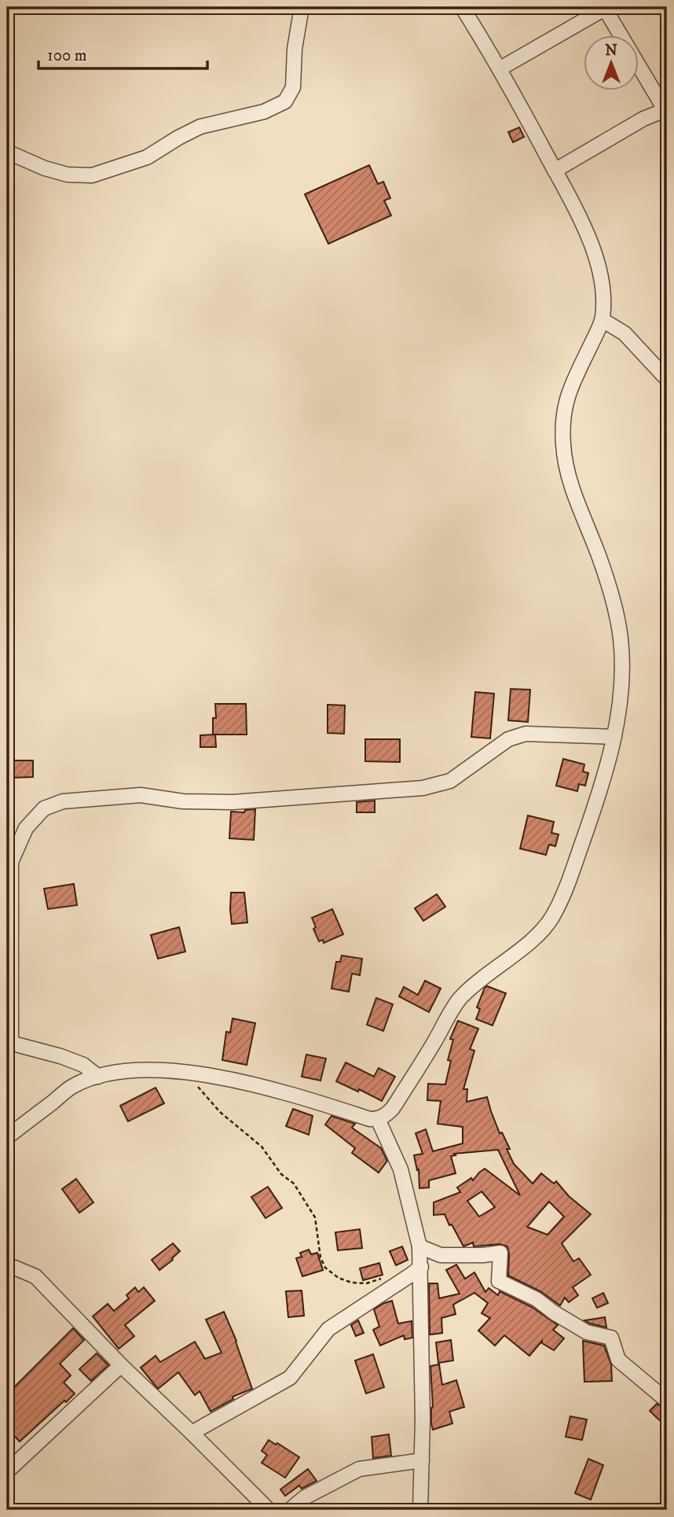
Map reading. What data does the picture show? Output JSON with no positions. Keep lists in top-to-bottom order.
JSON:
{
  "scale_bar": "100 m",
  "north": "top"
}
